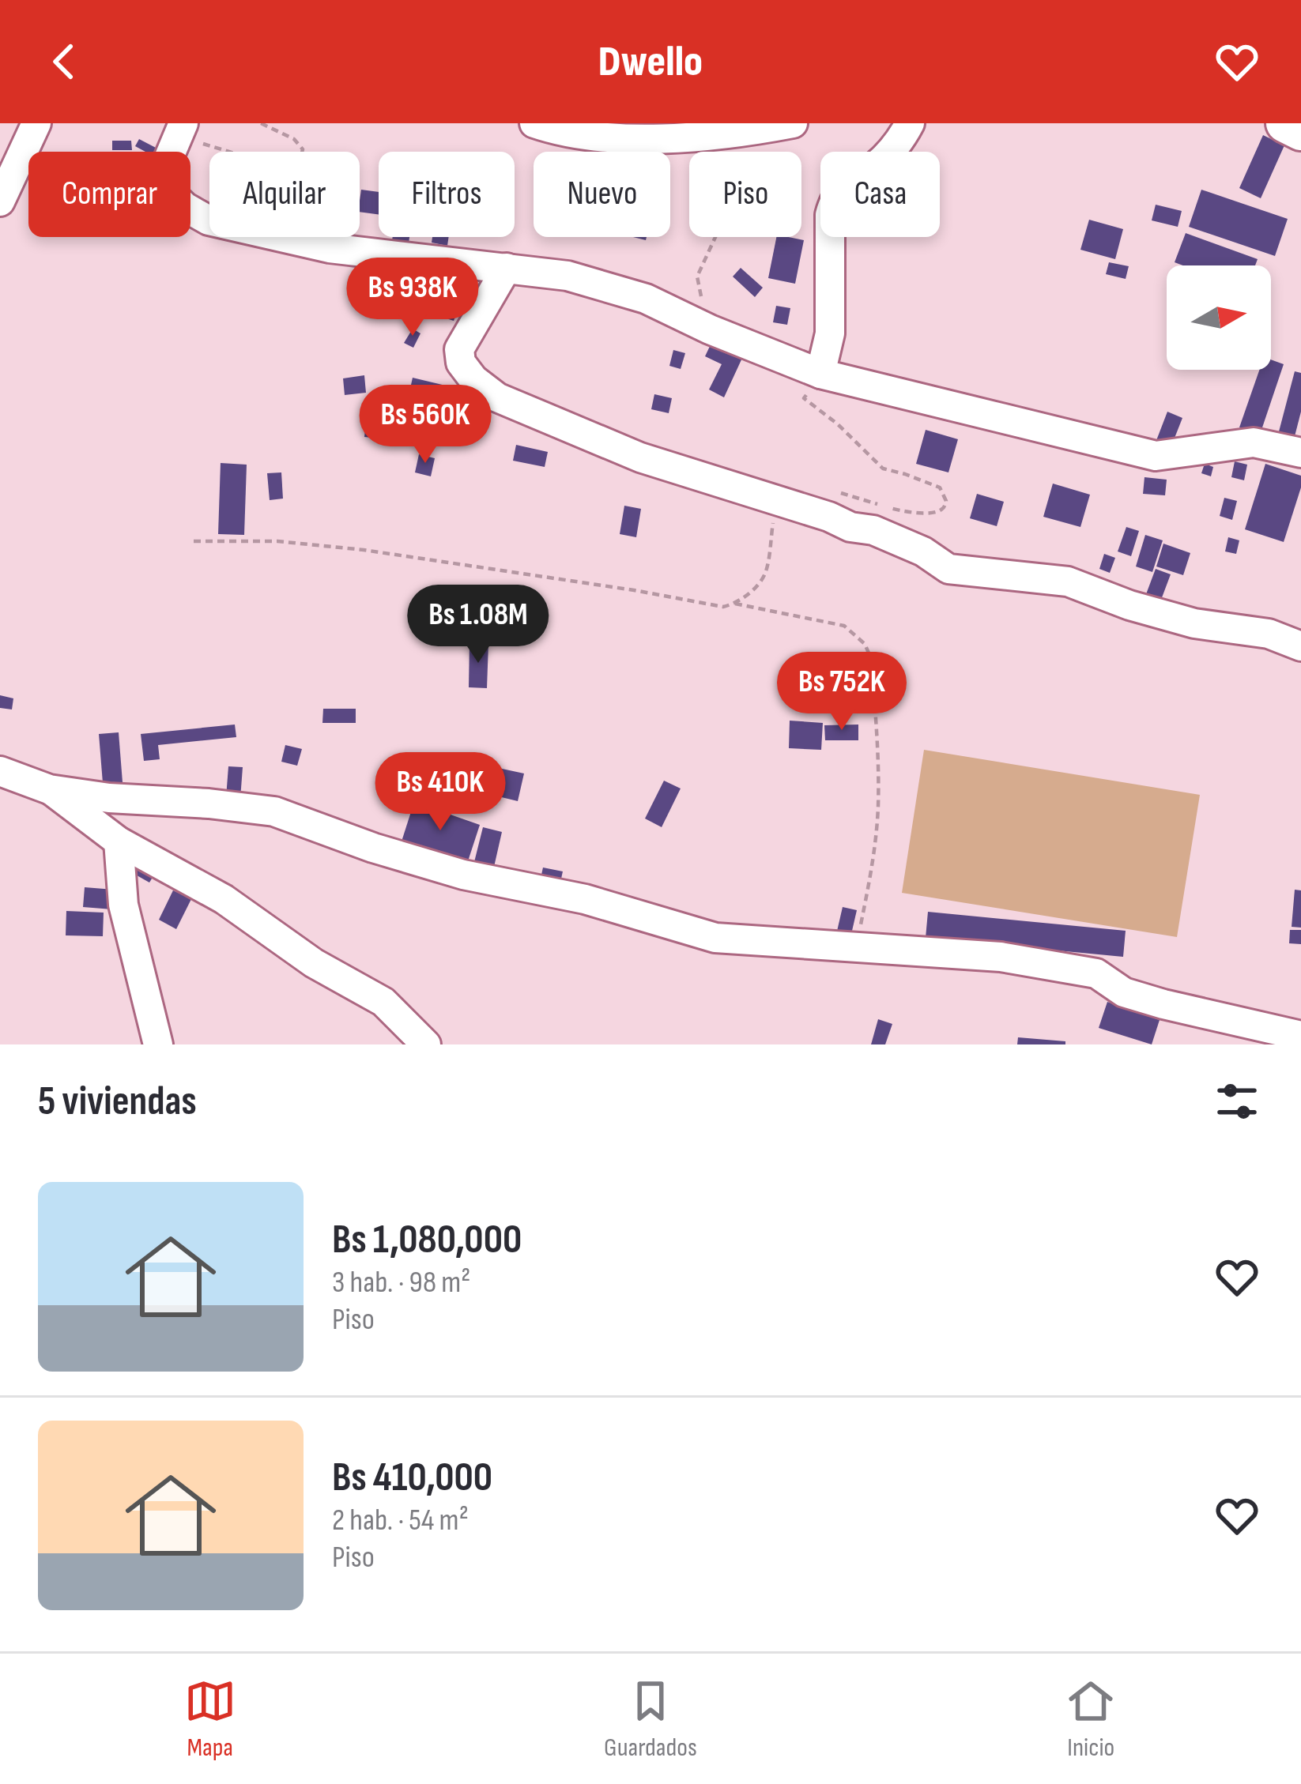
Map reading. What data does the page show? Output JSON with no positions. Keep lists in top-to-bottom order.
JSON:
{
  "north": "right",
  "page": {
    "header": "Dwello",
    "chip": [
      "Comprar",
      "Alquilar",
      "Filtros",
      "Nuevo",
      "Piso",
      "Casa"
    ],
    "price": [
      "Bs 938K",
      "Bs 560K",
      "Bs 1.08M",
      "Bs 752K",
      "Bs 410K"
    ],
    "heading": "5 viviendas",
    "list": [
      {
        "name": "Bs 1,080,000",
        "note": "3 hab. · 98 m² · Piso"
      },
      {
        "name": "Bs 410,000",
        "note": "2 hab. · 54 m² · Piso"
      }
    ],
    "tabs": ["Mapa", "Guardados", "Inicio"]
  }
}
